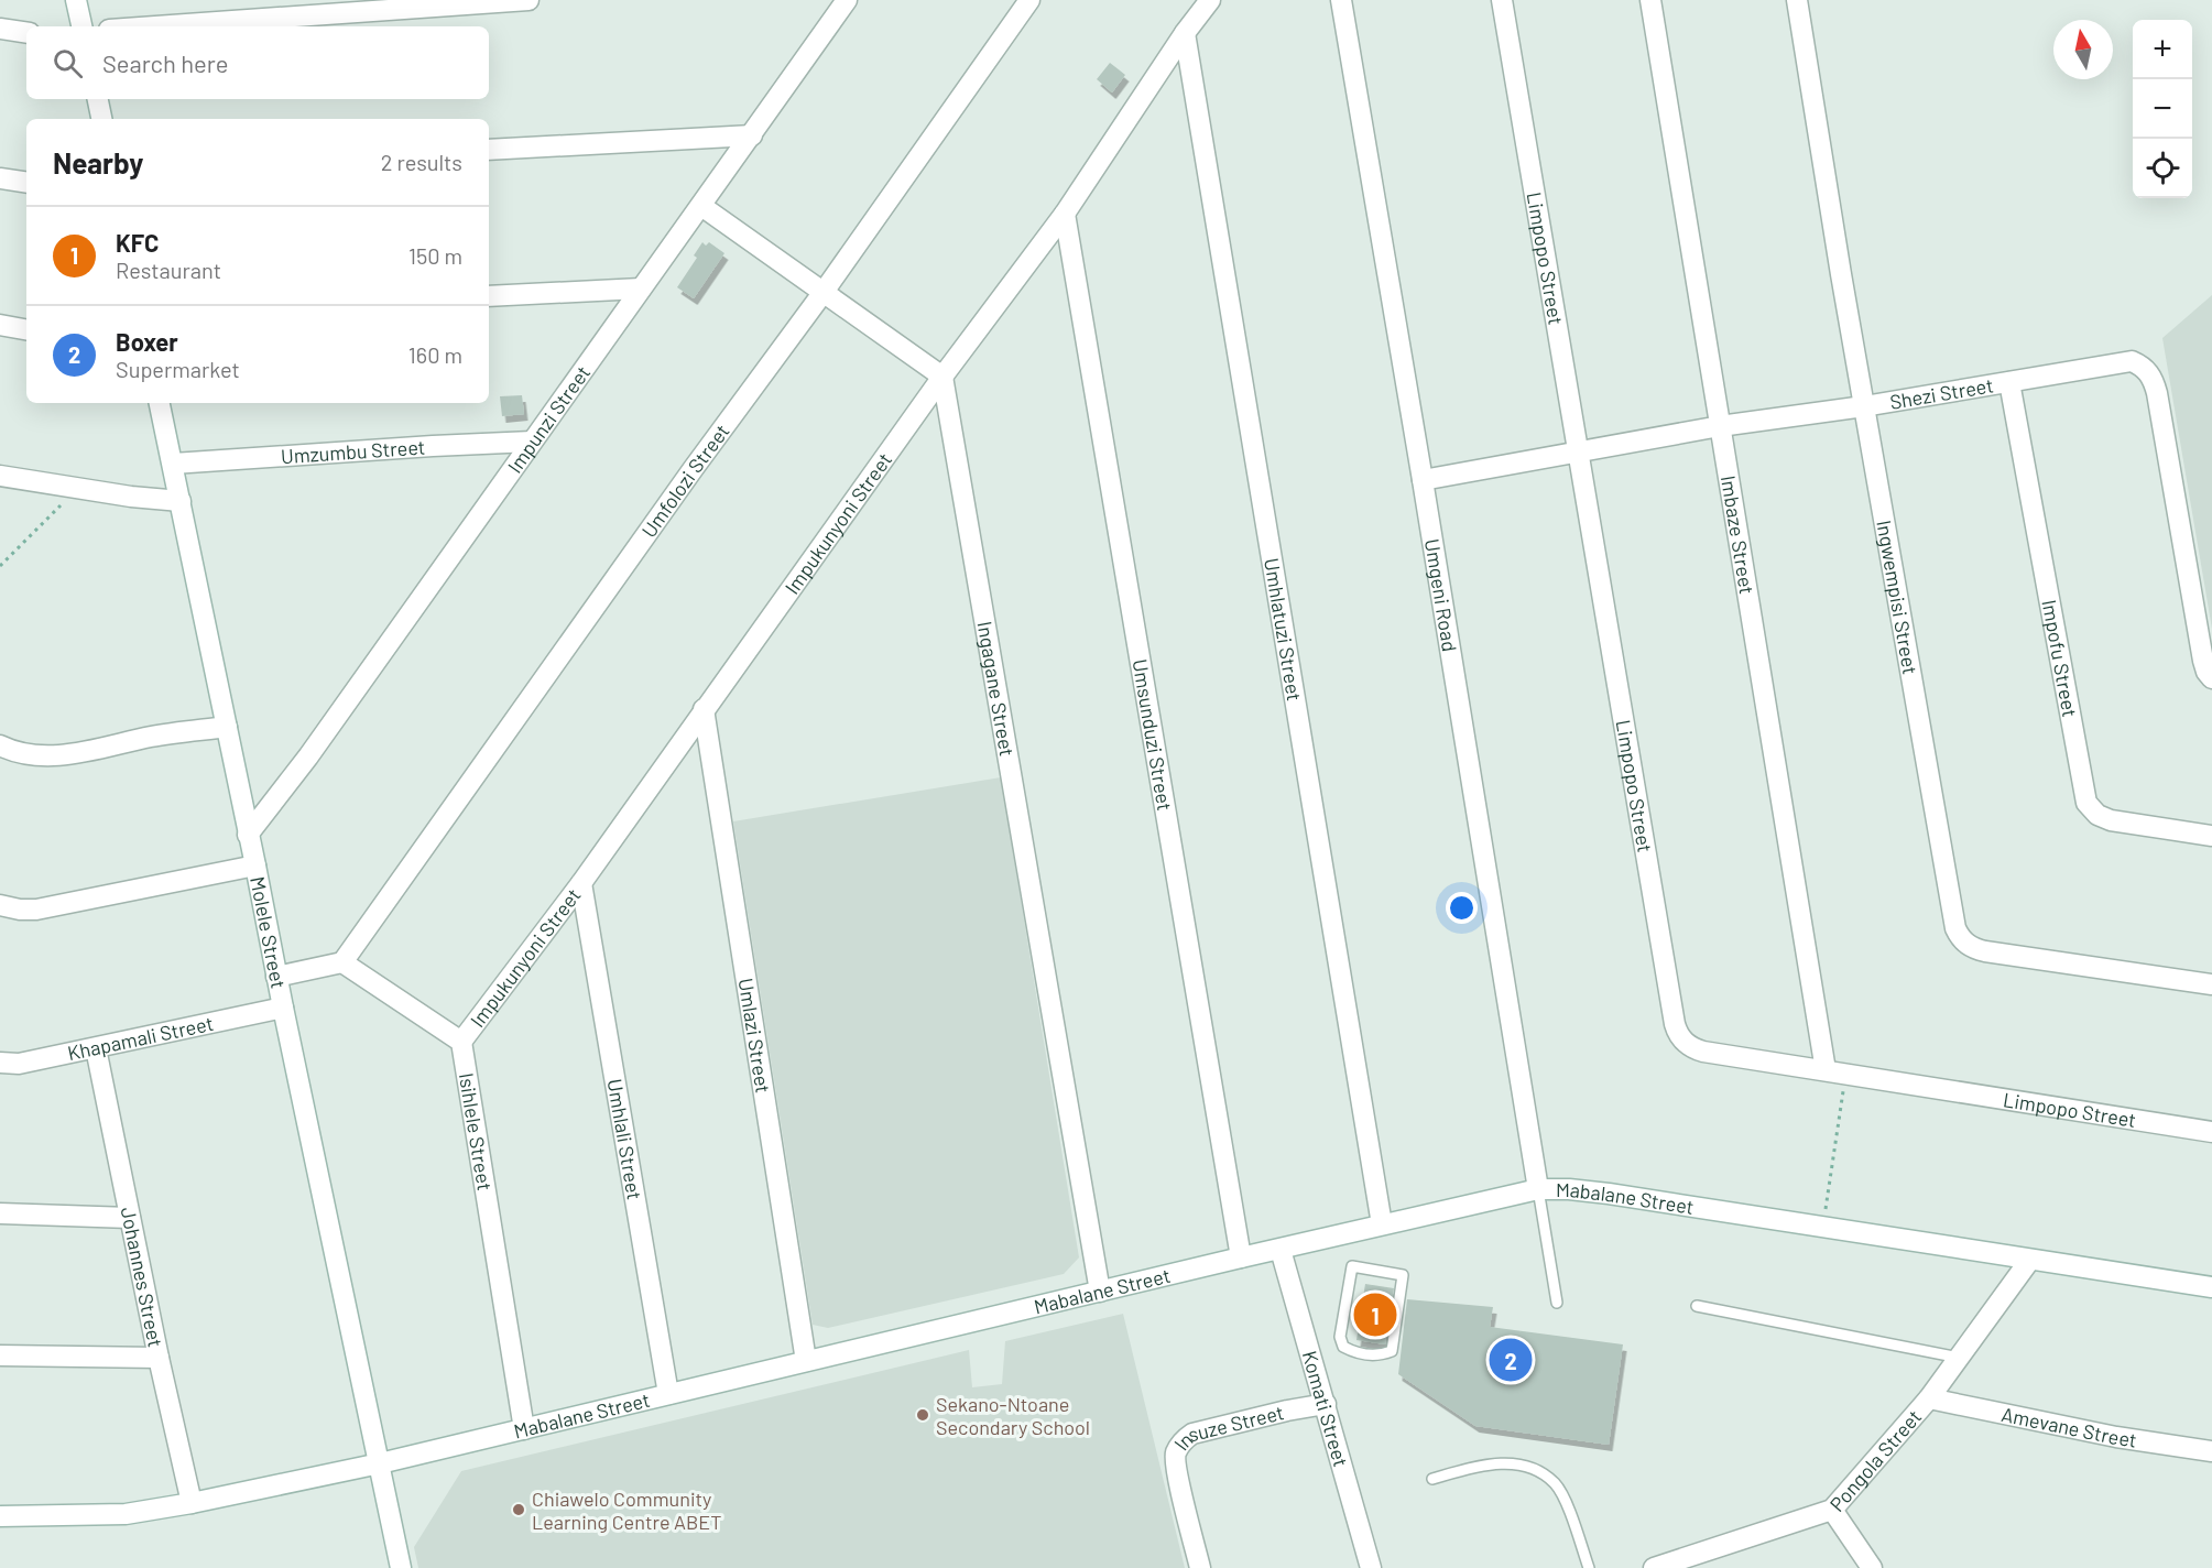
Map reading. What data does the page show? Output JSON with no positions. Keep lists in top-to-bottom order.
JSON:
{
  "streets": {
    "street": [
      "Limpopo Street",
      "Shezi Street",
      "Impunzi Street",
      "Umzumbu Street",
      "Umfolozi Street",
      "Impukunyoni Street",
      "Imbaze Street",
      "Umgeni Road",
      "Ingwempisi Street",
      "Umhlatuzi Street",
      "Impofu Street",
      "Ingagane Street",
      "Umsunduzi Street",
      "Molele Street",
      "Umlazi Street",
      "Khapamali Street",
      "Isihlele Street",
      "Umhlali Street",
      "Mabalane Street",
      "Johannes Street",
      "Komati Street",
      "Amevane Street",
      "Insuze Street",
      "Pongola Street"
    ]
  },
  "crossings": [
    ["Limpopo Street", "Shezi Street"],
    ["Limpopo Street", "Imbaze Street"],
    ["Shezi Street", "Imbaze Street"],
    ["Shezi Street", "Umgeni Road"],
    ["Shezi Street", "Ingwempisi Street"],
    ["Shezi Street", "Impofu Street"],
    ["Impunzi Street", "Umzumbu Street"],
    ["Impunzi Street", "Molele Street"],
    ["Umzumbu Street", "Molele Street"],
    ["Impukunyoni Street", "Umhlatuzi Street"],
    ["Impukunyoni Street", "Ingagane Street"],
    ["Impukunyoni Street", "Umsunduzi Street"],
    ["Impukunyoni Street", "Umlazi Street"],
    ["Impukunyoni Street", "Isihlele Street"],
    ["Impukunyoni Street", "Umhlali Street"],
    ["Umgeni Road", "Mabalane Street"],
    ["Umhlatuzi Street", "Mabalane Street"],
    ["Ingagane Street", "Mabalane Street"],
    ["Umsunduzi Street", "Mabalane Street"],
    ["Molele Street", "Khapamali Street"],
    ["Molele Street", "Mabalane Street"],
    ["Umlazi Street", "Mabalane Street"],
    ["Khapamali Street", "Johannes Street"],
    ["Isihlele Street", "Mabalane Street"],
    ["Umhlali Street", "Mabalane Street"],
    ["Mabalane Street", "Johannes Street"],
    ["Mabalane Street", "Komati Street"],
    ["Mabalane Street", "Pongola Street"],
    ["Komati Street", "Insuze Street"],
    ["Amevane Street", "Pongola Street"]
  ],
  "places": ["Sekano-Ntoane Secondary School", "Chiawelo Community Learning Centre ABET"],
  "north": "top",
  "page": {
    "map_buttons": ["+", "−"],
    "search": "Search here",
    "heading": ["Nearby", "2 results"],
    "list": [
      {
        "mark": "1",
        "name": "KFC",
        "note": "Restaurant",
        "value": "150 m"
      },
      {
        "mark": "2",
        "name": "Boxer",
        "note": "Supermarket",
        "value": "160 m"
      }
    ],
    "pins": ["1", "2"]
  }
}
